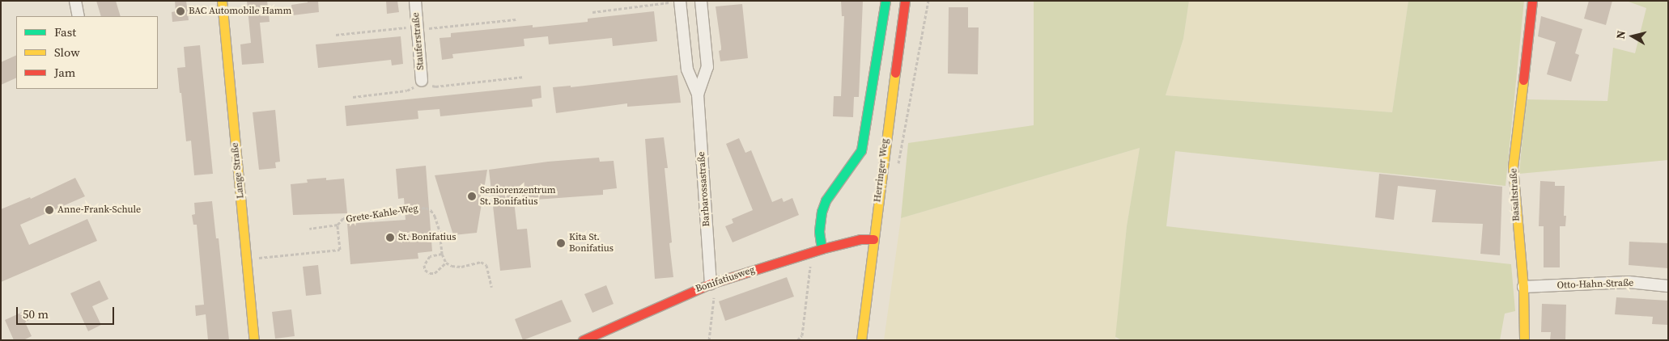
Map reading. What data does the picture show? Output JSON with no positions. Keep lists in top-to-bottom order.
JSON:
{
  "streets": {
    "street": [
      "Stauferstraße",
      "Lange Straße",
      "Herringer Weg",
      "Barbarossastraße",
      "Basaltstraße",
      "Bonifatiusweg",
      "Otto-Hahn-Straße"
    ],
    "path": ["Grete-Kahle-Weg"]
  },
  "crossings": [
    ["Herringer Weg", "Bonifatiusweg"],
    ["Barbarossastraße", "Bonifatiusweg"],
    ["Basaltstraße", "Otto-Hahn-Straße"]
  ],
  "places": [
    "BAC Automobile Hamm",
    "Seniorenzentrum St. Bonifatius",
    "Anne-Frank-Schule",
    "St. Bonifatius",
    "Kita St. Bonifatius"
  ],
  "legend": ["Fast", "Slow", "Jam"],
  "scale_bar": "50 m",
  "north": "left"
}
